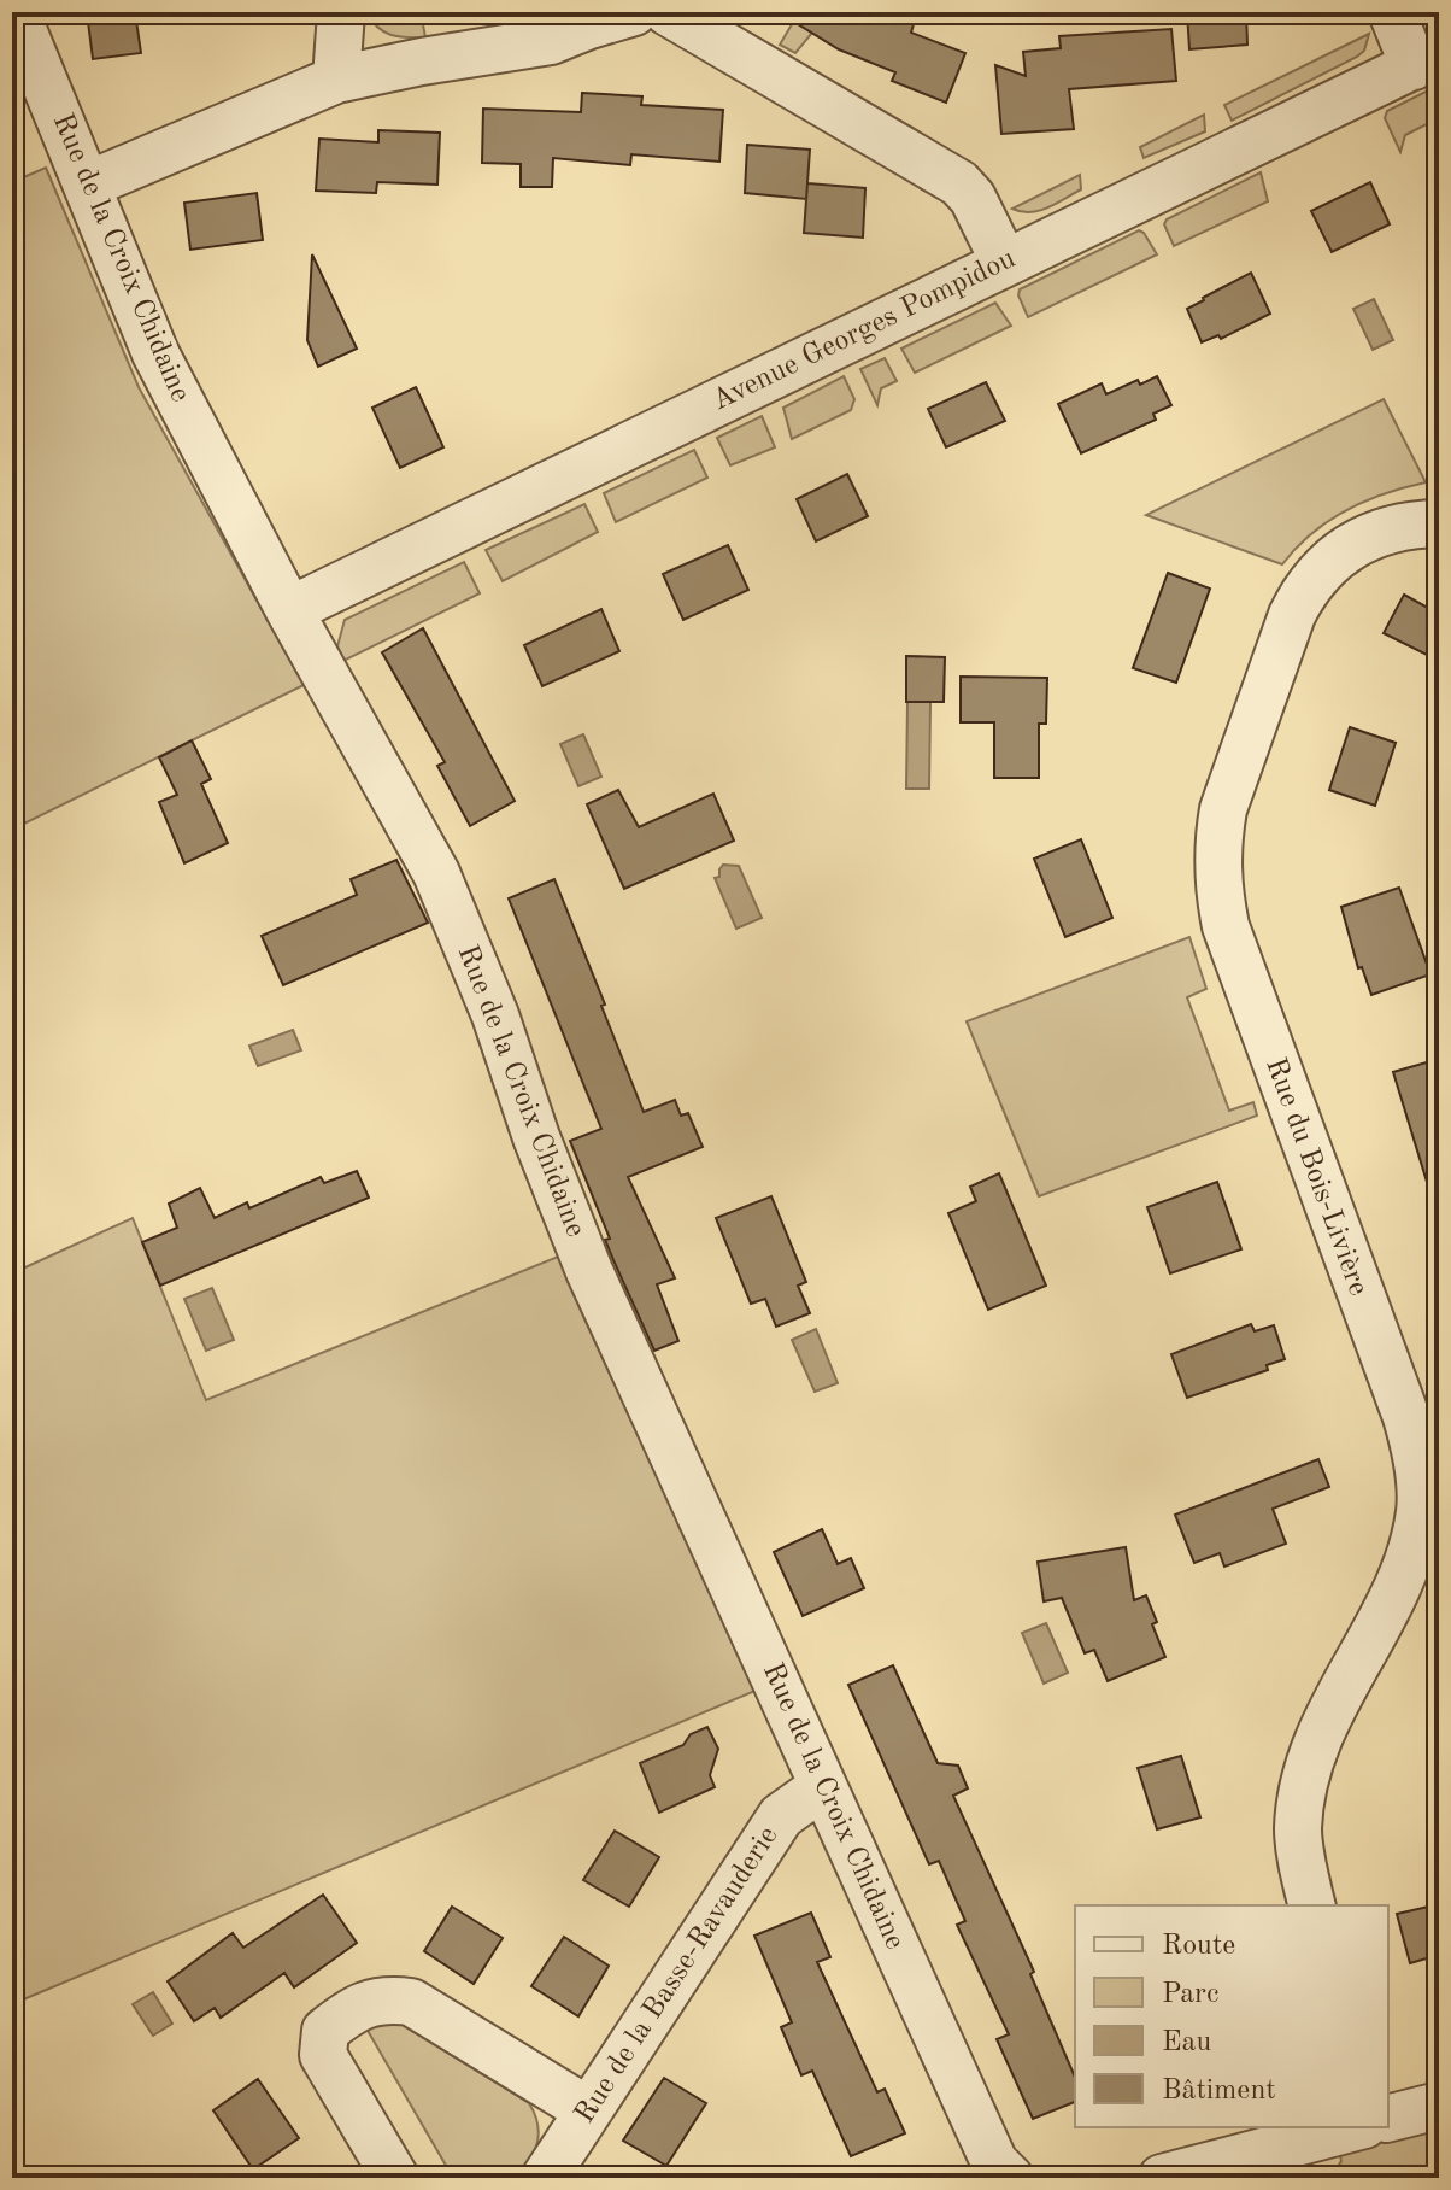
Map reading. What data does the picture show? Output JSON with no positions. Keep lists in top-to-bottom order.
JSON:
{
  "streets": {
    "street": [
      "Rue de la Croix Chidaine",
      "Avenue Georges Pompidou",
      "Rue du Bois-Livière",
      "Rue de la Basse-Ravauderie"
    ]
  },
  "crossings": [
    ["Rue de la Croix Chidaine", "Avenue Georges Pompidou"],
    ["Rue de la Croix Chidaine", "Rue de la Basse-Ravauderie"]
  ],
  "legend": [
    "Route",
    "Parc",
    "Eau",
    "Bâtiment"
  ]
}
